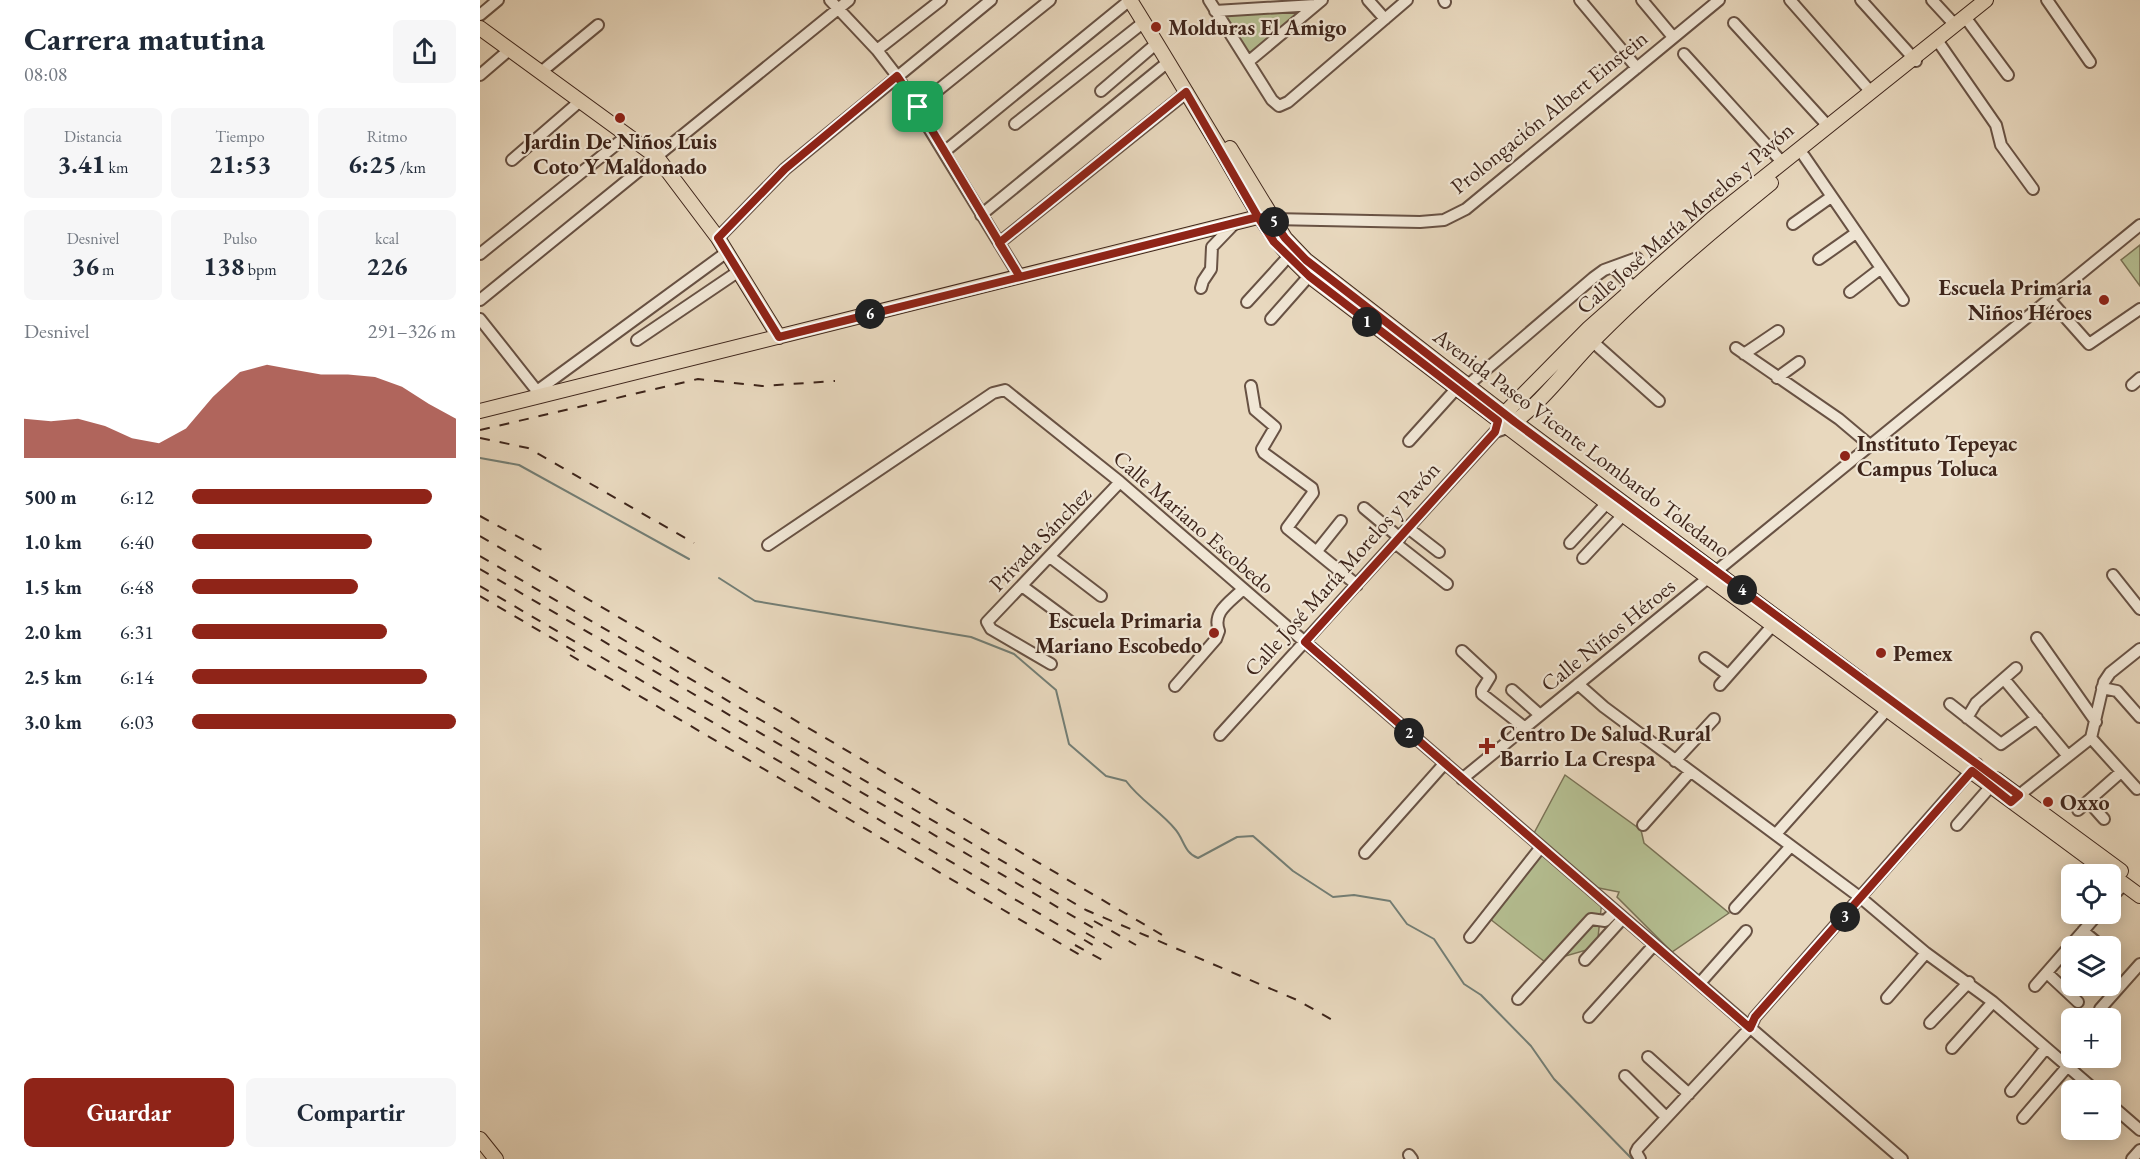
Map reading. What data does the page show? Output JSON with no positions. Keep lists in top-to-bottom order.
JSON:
{
  "streets": {
    "main road": ["Prolongación Albert Einstein", "Calle José María Morelos y Pavón", "Avenida Paseo Vicente Lombardo Toledano"],
    "street": ["Calle Mariano Escobedo", "Privada Sánchez", "Calle Niños Héroes"]
  },
  "crossings": [
    ["Prolongación Albert Einstein", "Avenida Paseo Vicente Lombardo Toledano"],
    ["Calle José María Morelos y Pavón", "Avenida Paseo Vicente Lombardo Toledano"],
    ["Calle José María Morelos y Pavón", "Calle Mariano Escobedo"],
    ["Avenida Paseo Vicente Lombardo Toledano", "Calle Niños Héroes"],
    ["Calle Mariano Escobedo", "Privada Sánchez"],
    ["Calle Mariano Escobedo", "Calle Niños Héroes"]
  ],
  "places": {
    "other": [
      "Molduras El Amigo",
      "Jardin De Niños Luis Coto Y Maldonado",
      "Escuela Primaria Niños Héroes",
      "Instituto Tepeyac Campus Toluca",
      "Escuela Primaria Mariano Escobedo",
      "Pemex",
      "Oxxo"
    ],
    "health": ["Centro De Salud Rural Barrio La Crespa"]
  },
  "page": {
    "heading": ["Carrera matutina", "08:08"],
    "stats": [
      ["Distancia", "3.41 km"],
      ["Tiempo", "21:53"],
      ["Ritmo", "6:25 /km"],
      ["Desnivel", "36 m"],
      ["Pulso", "138 bpm"],
      ["kcal", "226"]
    ],
    "pins": [
      "5",
      "6",
      "1",
      "4",
      "2",
      "3"
    ],
    "chart": ["Desnivel", "291–326 m"],
    "list": [
      {
        "name": "500 m",
        "note": "6:12"
      },
      {
        "name": "1.0 km",
        "note": "6:40"
      },
      {
        "name": "1.5 km",
        "note": "6:48"
      },
      {
        "name": "2.0 km",
        "note": "6:31"
      },
      {
        "name": "2.5 km",
        "note": "6:14"
      },
      {
        "name": "3.0 km",
        "note": "6:03"
      }
    ],
    "map_buttons": ["+", "−"],
    "buttons": ["Guardar", "Compartir"]
  }
}
